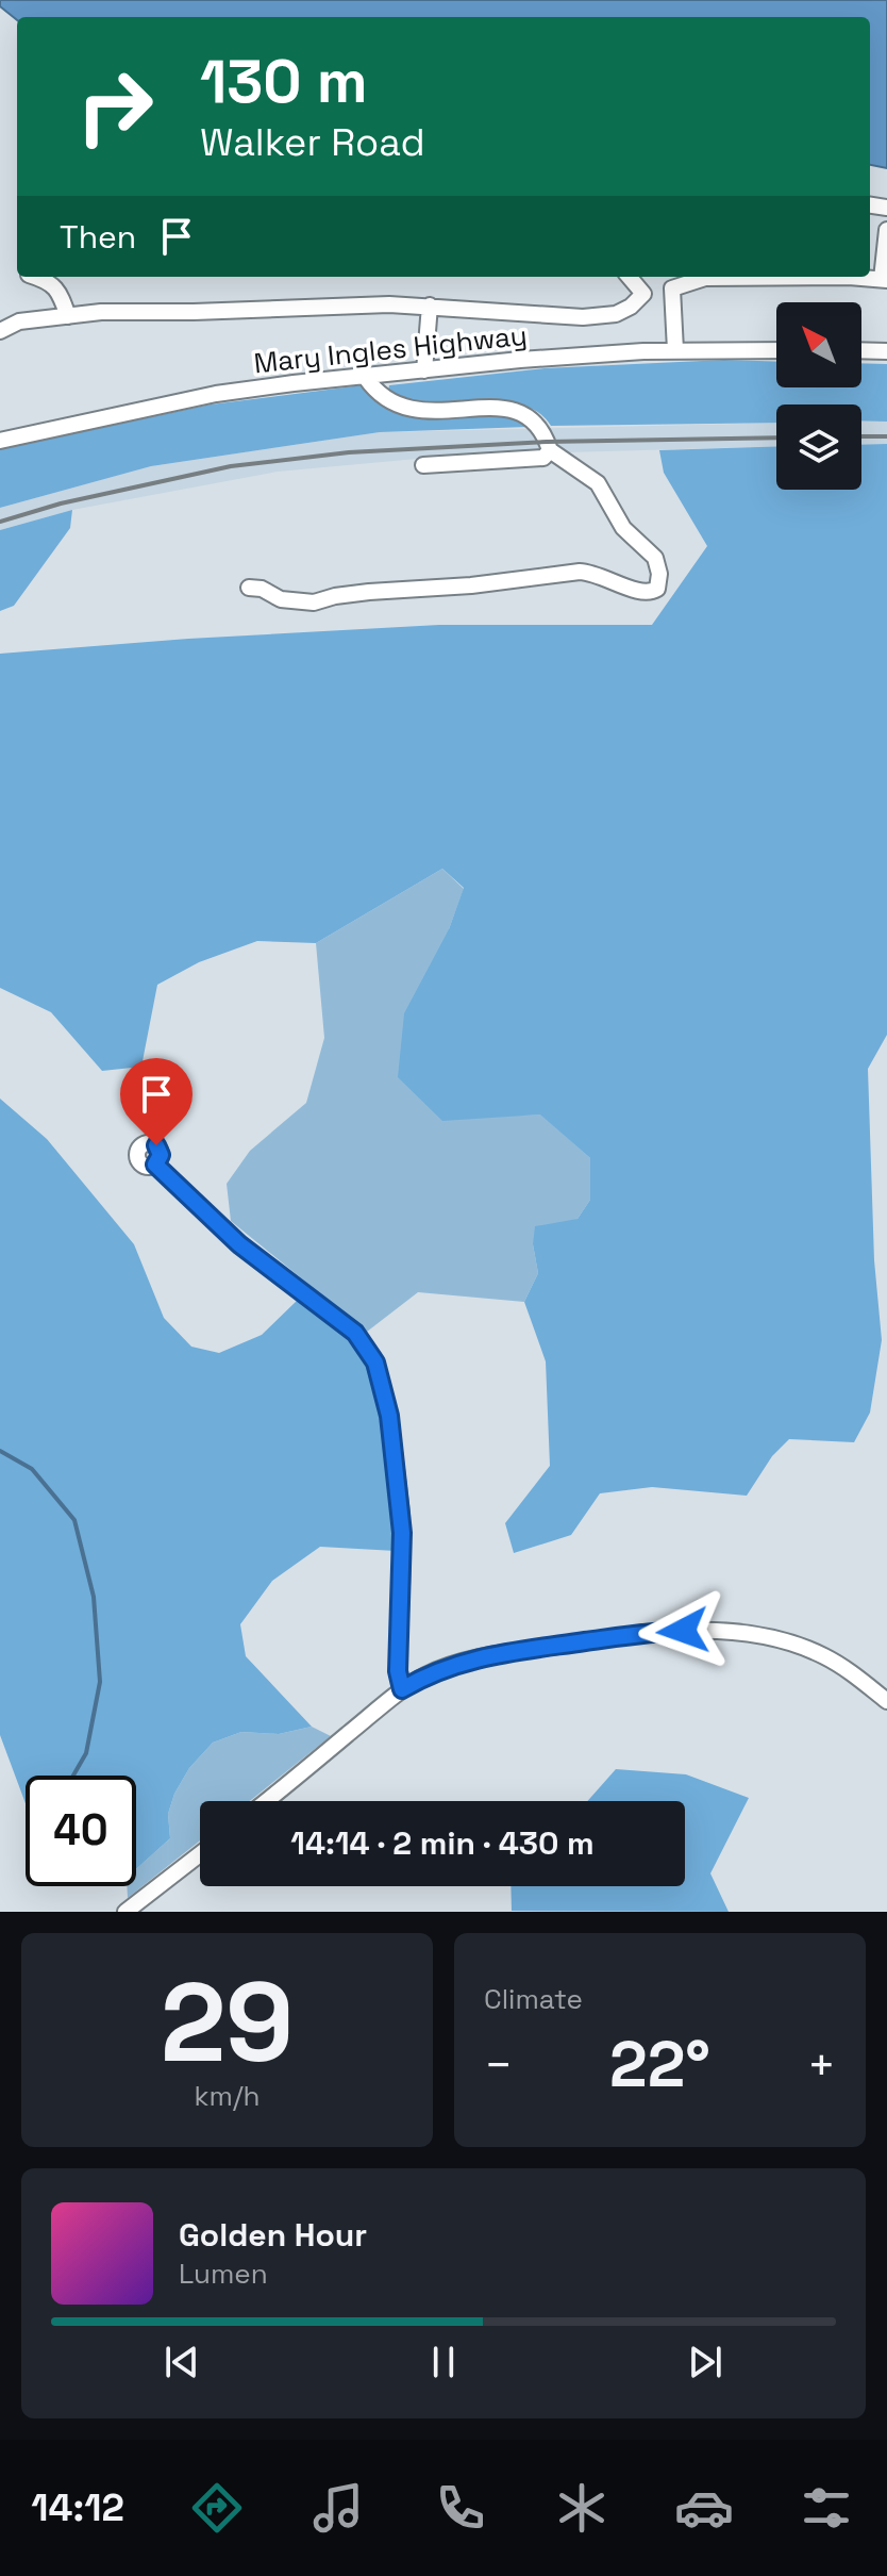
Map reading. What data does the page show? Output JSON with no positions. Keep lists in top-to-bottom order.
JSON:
{
  "streets": {
    "street": ["Mary Ingles Highway"]
  },
  "north": "top left",
  "page": {
    "turn": ["130 m", "Walker Road"],
    "then": "Then",
    "limit": "40",
    "trip": "14:14 · 2 min · 430 m",
    "tile": [
      ["29", "km/h"],
      "Climate"
    ],
    "heat": ["−", "22°", "+"],
    "song": ["Golden Hour", "Lumen"],
    "tabs": "14:12"
  }
}
